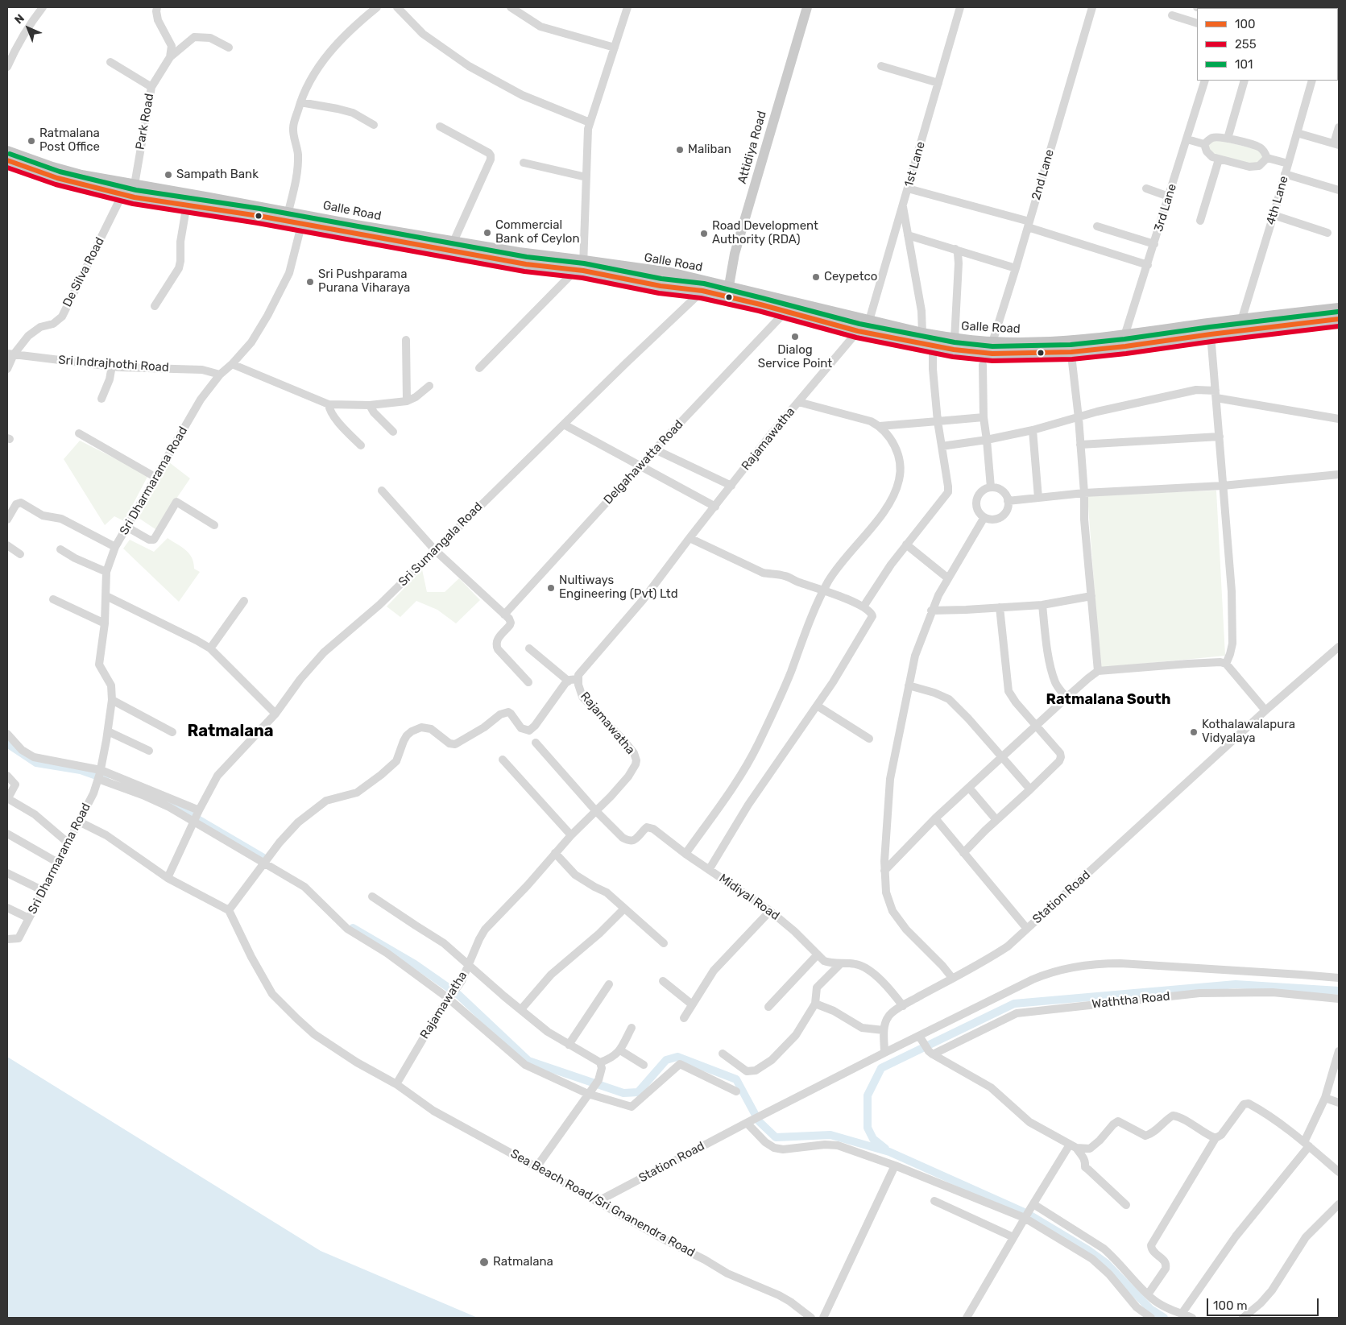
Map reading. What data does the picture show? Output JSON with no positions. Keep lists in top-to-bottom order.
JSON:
{
  "streets": {
    "highway": ["Galle Road"],
    "main road": ["Attidiya Road"],
    "street": [
      "Park Road",
      "1st Lane",
      "2nd Lane",
      "4th Lane",
      "3rd Lane",
      "De Silva Road",
      "Sri Indrajhothi Road",
      "Rajamawatha",
      "Delgahawatta Road",
      "Sri Dharmarama Road",
      "Sri Sumangala Road",
      "Midiyal Road",
      "Station Road",
      "Waththa Road",
      "Sea Beach Road/Sri Gnanendra Road"
    ]
  },
  "crossings": [
    ["Park Road", "Galle Road"],
    ["Park Road", "De Silva Road"],
    ["Attidiya Road", "Galle Road"],
    ["1st Lane", "Galle Road"],
    ["2nd Lane", "Galle Road"],
    ["4th Lane", "Galle Road"],
    ["3rd Lane", "Galle Road"],
    ["Galle Road", "De Silva Road"],
    ["Galle Road", "Rajamawatha"],
    ["Galle Road", "Delgahawatta Road"],
    ["Galle Road", "Sri Dharmarama Road"],
    ["Galle Road", "Sri Sumangala Road"],
    ["De Silva Road", "Sri Indrajhothi Road"],
    ["Sri Indrajhothi Road", "Sri Dharmarama Road"],
    ["Rajamawatha", "Midiyal Road"],
    ["Rajamawatha", "Sea Beach Road/Sri Gnanendra Road"],
    ["Midiyal Road", "Station Road"],
    ["Station Road", "Sea Beach Road/Sri Gnanendra Road"]
  ],
  "districts": ["Ratmalana South", "Ratmalana"],
  "places": [
    "Ratmalana Post Office",
    "Maliban",
    "Sampath Bank",
    "Commercial Bank of Ceylon",
    "Road Development Authority (RDA)",
    "Ceypetco",
    "Sri Pushparama Purana Viharaya",
    "Dialog Service Point",
    "Nultiways Engineering (Pvt) Ltd",
    "Kothalawalapura Vidyalaya",
    "Ratmalana"
  ],
  "lines": ["transit line 101", "transit line 100", "transit line 255"],
  "legend": ["100", "255", "101"],
  "scale_bar": "100 m",
  "north": "top left"
}
